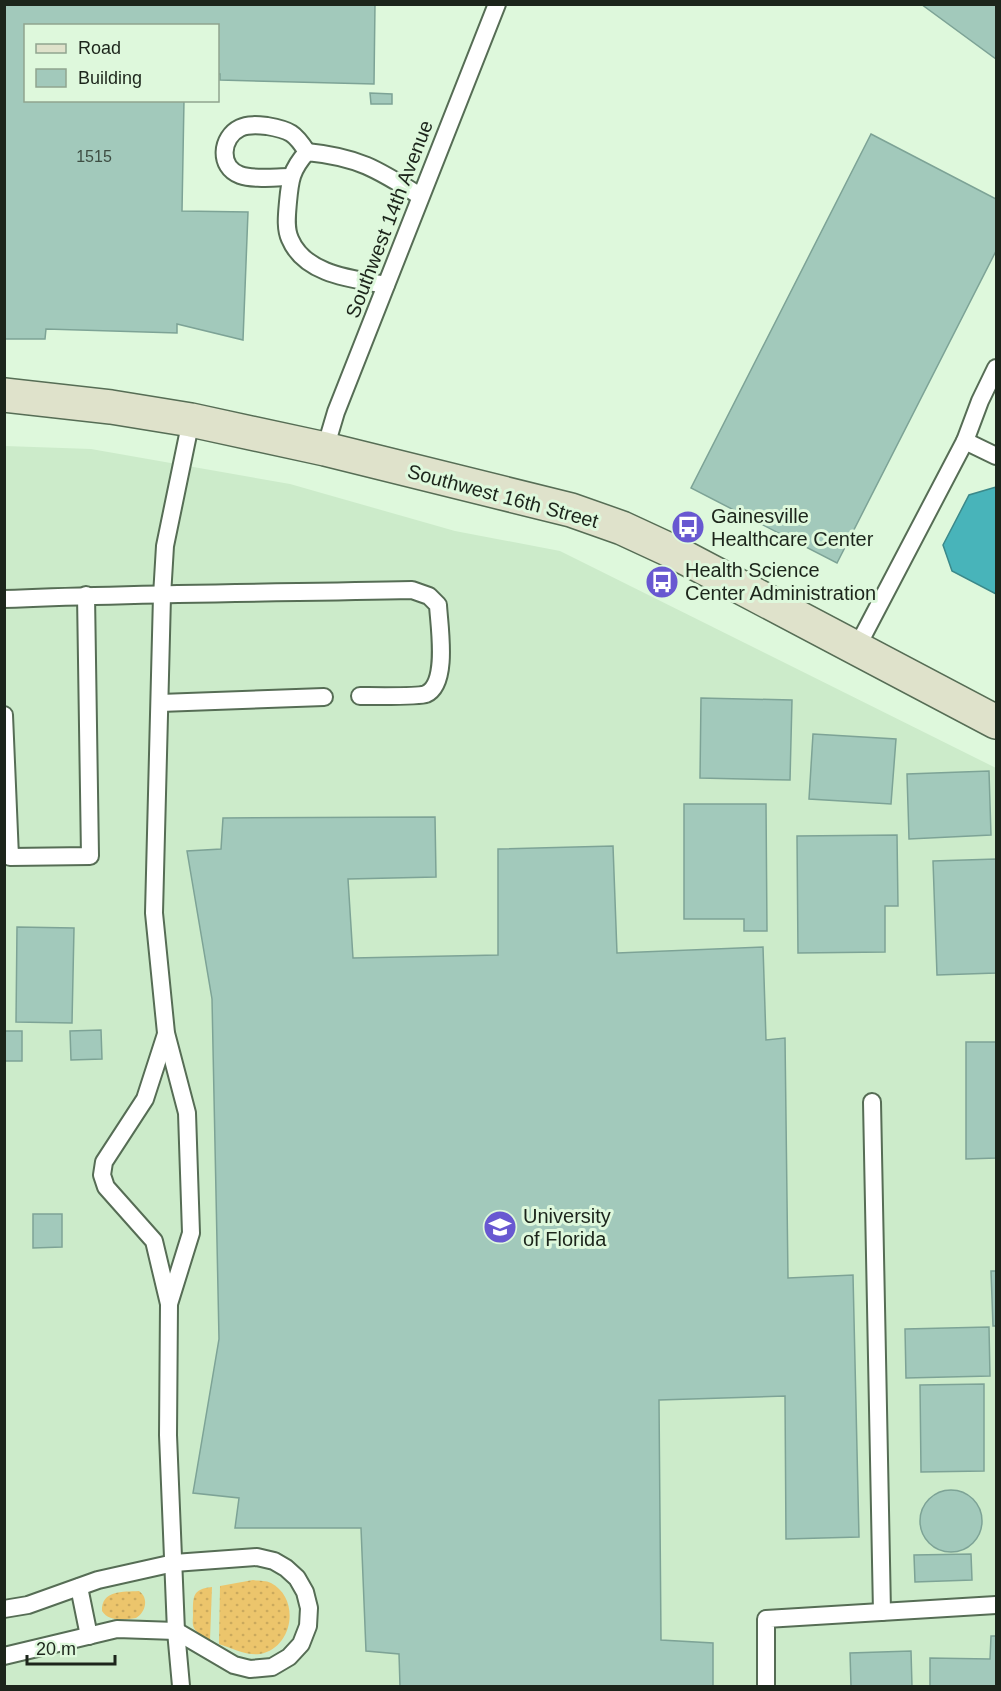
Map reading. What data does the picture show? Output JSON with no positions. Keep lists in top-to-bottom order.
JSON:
{
  "streets": {
    "street": ["Southwest 16th Street"],
    "lane": ["Southwest 14th Avenue"]
  },
  "crossings": [
    ["Southwest 14th Avenue", "Southwest 16th Street"]
  ],
  "places": {
    "bus stop": ["Gainesville Healthcare Center", "Health Science Center Administration"],
    "school or university": ["University of Florida"]
  },
  "house_numbers": ["1515"],
  "legend": ["Road", "Building"],
  "scale_bar": "20 m"
}
